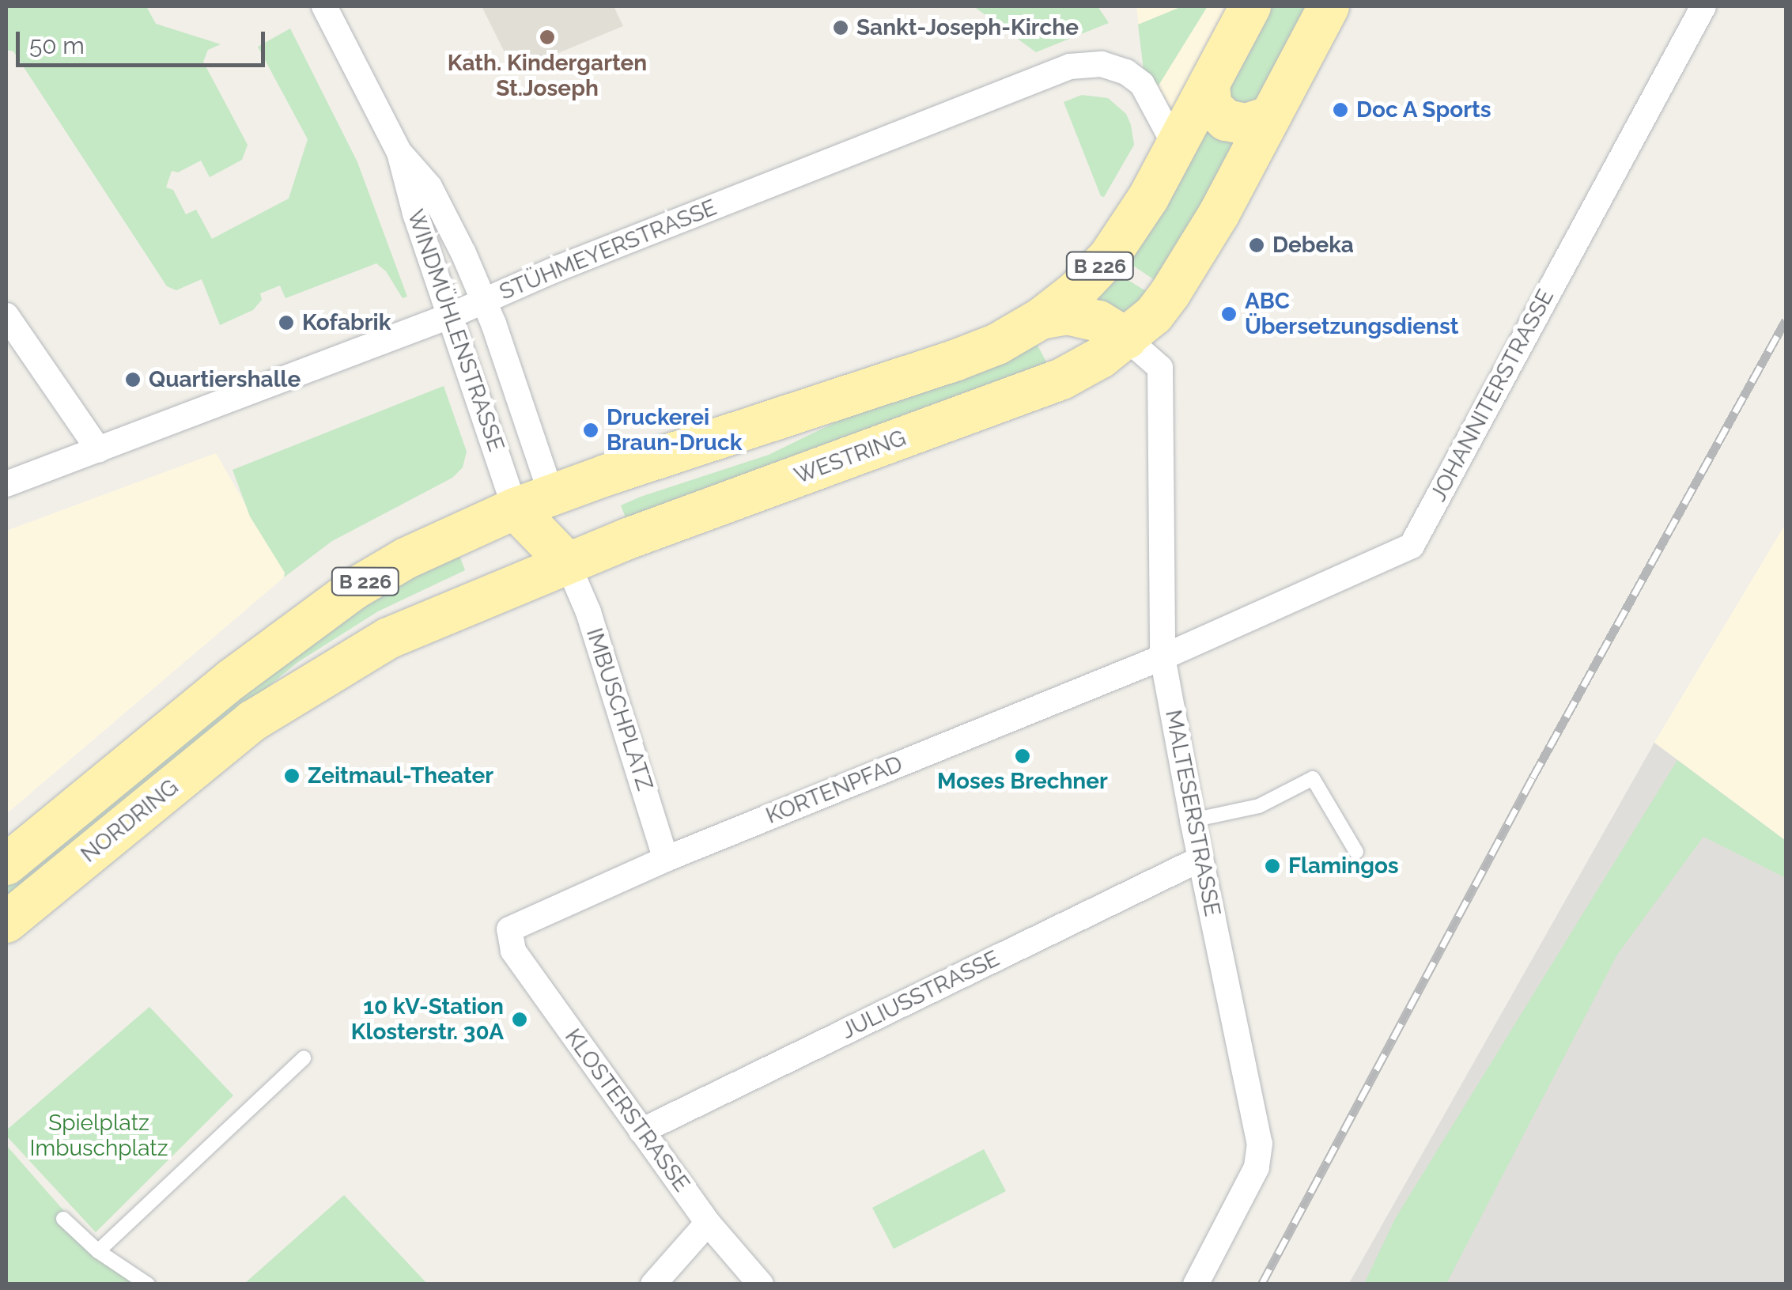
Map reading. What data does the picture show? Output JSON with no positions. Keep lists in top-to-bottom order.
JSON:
{
  "streets": {
    "main road": ["B 226", "WESTRING", "NORDRING"],
    "street": [
      "STÜHMEYERSTRASSE",
      "WINDMÜHLENSTRASSE",
      "JOHANNITERSTRASSE",
      "IMBUSCHPLATZ",
      "KORTENPFAD",
      "MALTESERSTRASSE",
      "JULIUSSTRASSE",
      "KLOSTERSTRASSE"
    ]
  },
  "crossings": [
    ["STÜHMEYERSTRASSE", "B 226"],
    ["STÜHMEYERSTRASSE", "WINDMÜHLENSTRASSE"],
    ["B 226", "WINDMÜHLENSTRASSE"],
    ["B 226", "NORDRING"],
    ["WINDMÜHLENSTRASSE", "NORDRING"],
    ["JOHANNITERSTRASSE", "KORTENPFAD"],
    ["JOHANNITERSTRASSE", "MALTESERSTRASSE"],
    ["WESTRING", "IMBUSCHPLATZ"],
    ["WESTRING", "MALTESERSTRASSE"],
    ["WESTRING", "NORDRING"],
    ["IMBUSCHPLATZ", "KORTENPFAD"],
    ["KORTENPFAD", "MALTESERSTRASSE"],
    ["KORTENPFAD", "KLOSTERSTRASSE"],
    ["MALTESERSTRASSE", "JULIUSSTRASSE"],
    ["JULIUSSTRASSE", "KLOSTERSTRASSE"]
  ],
  "parks": ["Spielplatz Imbuschplatz"],
  "places": [
    "Sankt-Joseph-Kirche",
    "Kath. Kindergarten St.Joseph",
    "Doc A Sports",
    "Debeka",
    "ABC Übersetzungsdienst",
    "Kofabrik",
    "Quartiershalle",
    "Druckerei Braun-Druck",
    "Moses Brechner",
    "Zeitmaul-Theater",
    "Flamingos",
    "10 kV-Station Klosterstr. 30A"
  ],
  "scale_bar": "50 m"
}
